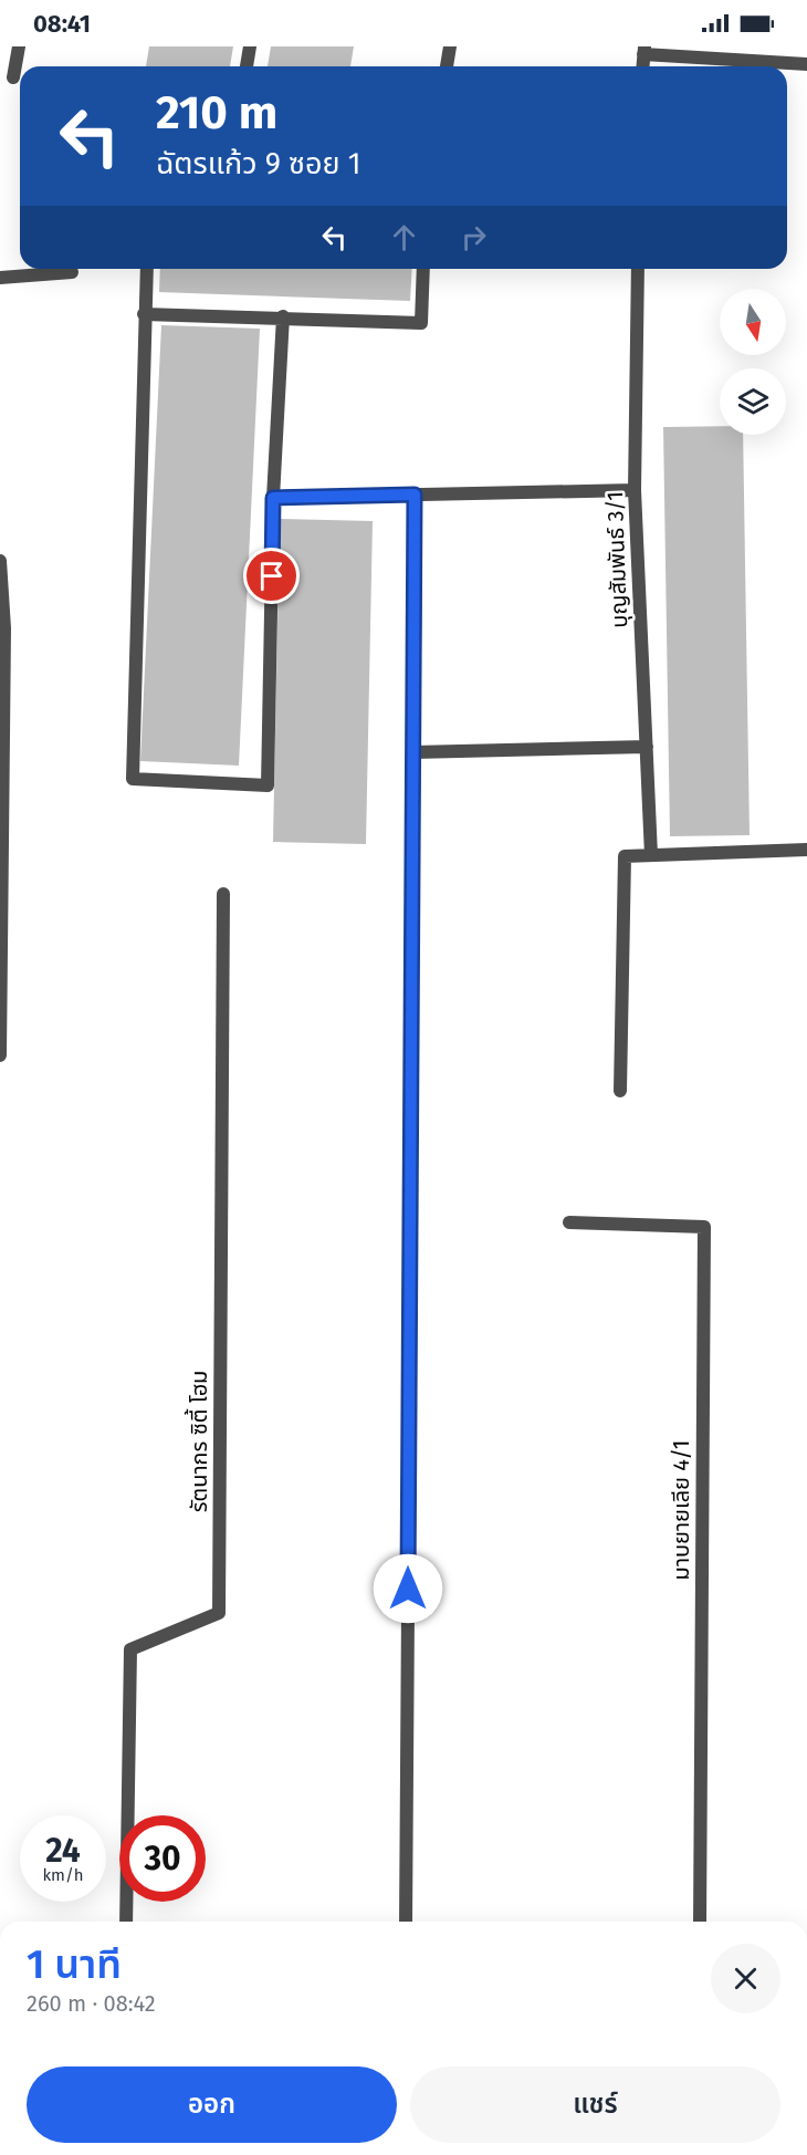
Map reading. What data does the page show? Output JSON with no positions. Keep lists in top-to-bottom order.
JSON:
{
  "streets": {
    "street": ["บุญสัมพันธ์ 3/1", "รัตนากร ซิตี้ โฮม", "มาบยายเลีย 4/1"]
  },
  "north": "bottom",
  "page": {
    "status": "08:41",
    "turn": ["210 m", "ฉัตรแก้ว 9 ซอย 1"],
    "speed": "24 km/h",
    "limit": "30",
    "heading": ["1 นาที", "260 m · 08:42"],
    "buttons": ["ออก", "แชร์"]
  }
}
